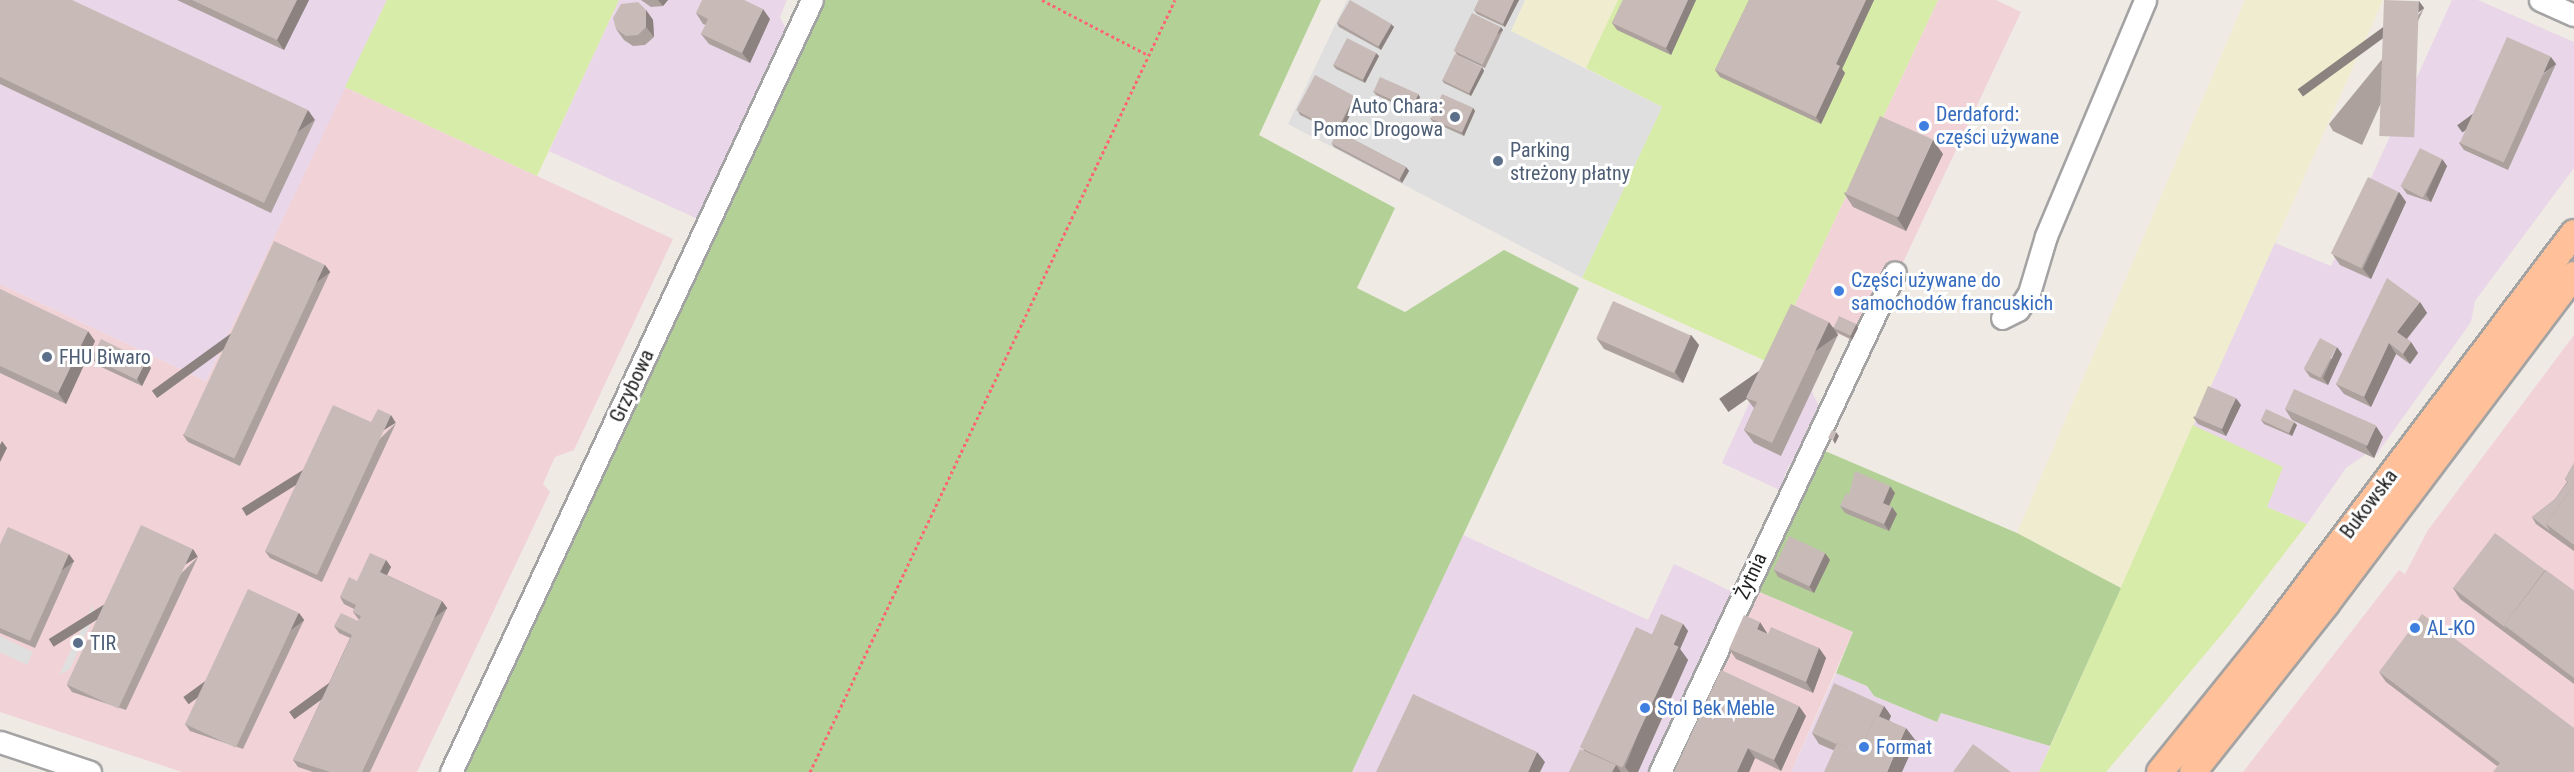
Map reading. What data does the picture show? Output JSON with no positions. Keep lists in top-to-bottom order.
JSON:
{
  "streets": {
    "main road": ["Bukowska"],
    "street": ["Grzybowa", "Żytnia"]
  },
  "places": [
    "Auto Chara: Pomoc Drogowa",
    "Derdaford: części używane",
    "Parking streżony płatny",
    "Części używane do samochodów francuskich",
    "FHU Biwaro",
    "AL-KO",
    "TIR",
    "Stol Bek Meble",
    "Format"
  ]
}
